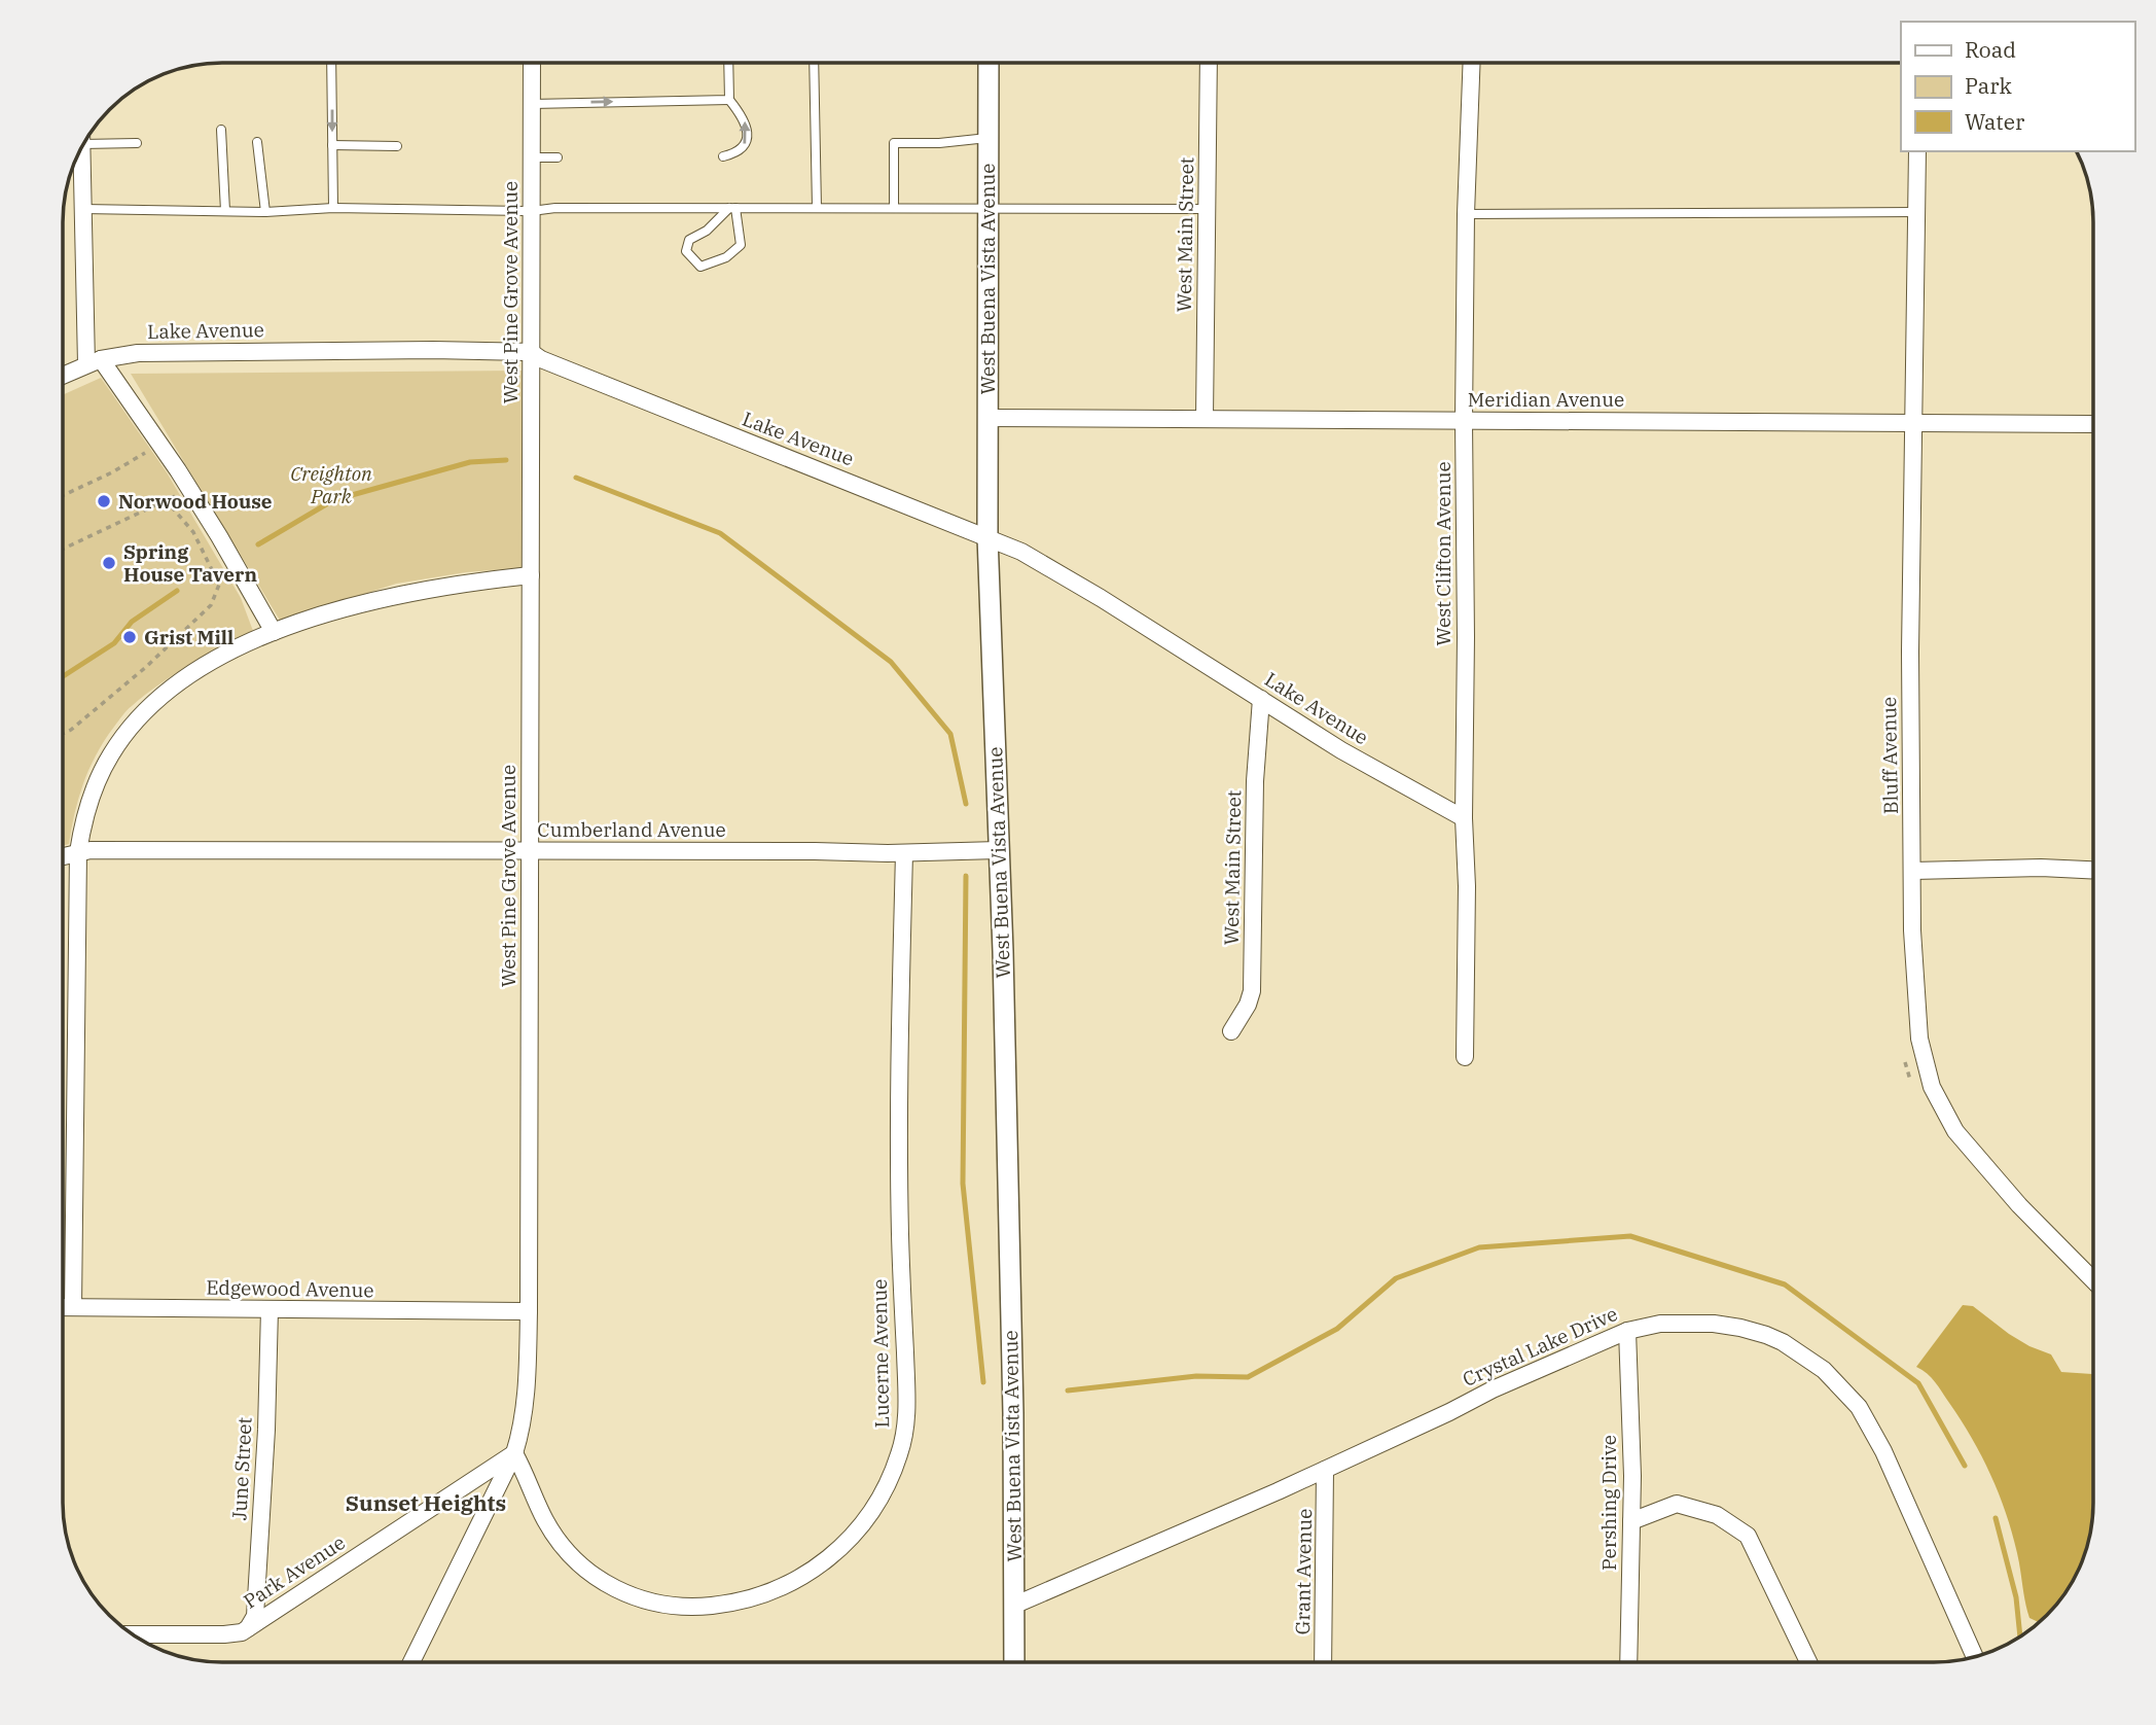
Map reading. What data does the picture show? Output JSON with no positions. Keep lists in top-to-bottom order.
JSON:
{
  "streets": {
    "street": [
      "West Main Street",
      "West Buena Vista Avenue",
      "West Pine Grove Avenue",
      "Lake Avenue",
      "Meridian Avenue",
      "West Clifton Avenue",
      "Bluff Avenue",
      "Cumberland Avenue",
      "Edgewood Avenue",
      "Crystal Lake Drive",
      "Lucerne Avenue",
      "June Street",
      "Pershing Drive",
      "Park Avenue",
      "Grant Avenue"
    ]
  },
  "crossings": [
    ["West Main Street", "Lake Avenue"],
    ["West Main Street", "Meridian Avenue"],
    ["West Buena Vista Avenue", "Lake Avenue"],
    ["West Buena Vista Avenue", "Meridian Avenue"],
    ["West Buena Vista Avenue", "Cumberland Avenue"],
    ["West Buena Vista Avenue", "Crystal Lake Drive"],
    ["West Pine Grove Avenue", "Lake Avenue"],
    ["West Pine Grove Avenue", "Cumberland Avenue"],
    ["West Pine Grove Avenue", "Edgewood Avenue"],
    ["West Pine Grove Avenue", "Lucerne Avenue"],
    ["West Pine Grove Avenue", "Park Avenue"],
    ["Lake Avenue", "West Clifton Avenue"],
    ["Meridian Avenue", "West Clifton Avenue"],
    ["Meridian Avenue", "Bluff Avenue"],
    ["Cumberland Avenue", "Lucerne Avenue"],
    ["Edgewood Avenue", "June Street"],
    ["Crystal Lake Drive", "Pershing Drive"],
    ["Crystal Lake Drive", "Grant Avenue"],
    ["Lucerne Avenue", "Park Avenue"],
    ["June Street", "Park Avenue"]
  ],
  "districts": ["Sunset Heights"],
  "parks": ["Creighton Park"],
  "places": ["Norwood House", "Spring House Tavern", "Grist Mill"],
  "legend": ["Road", "Park", "Water"]
}
